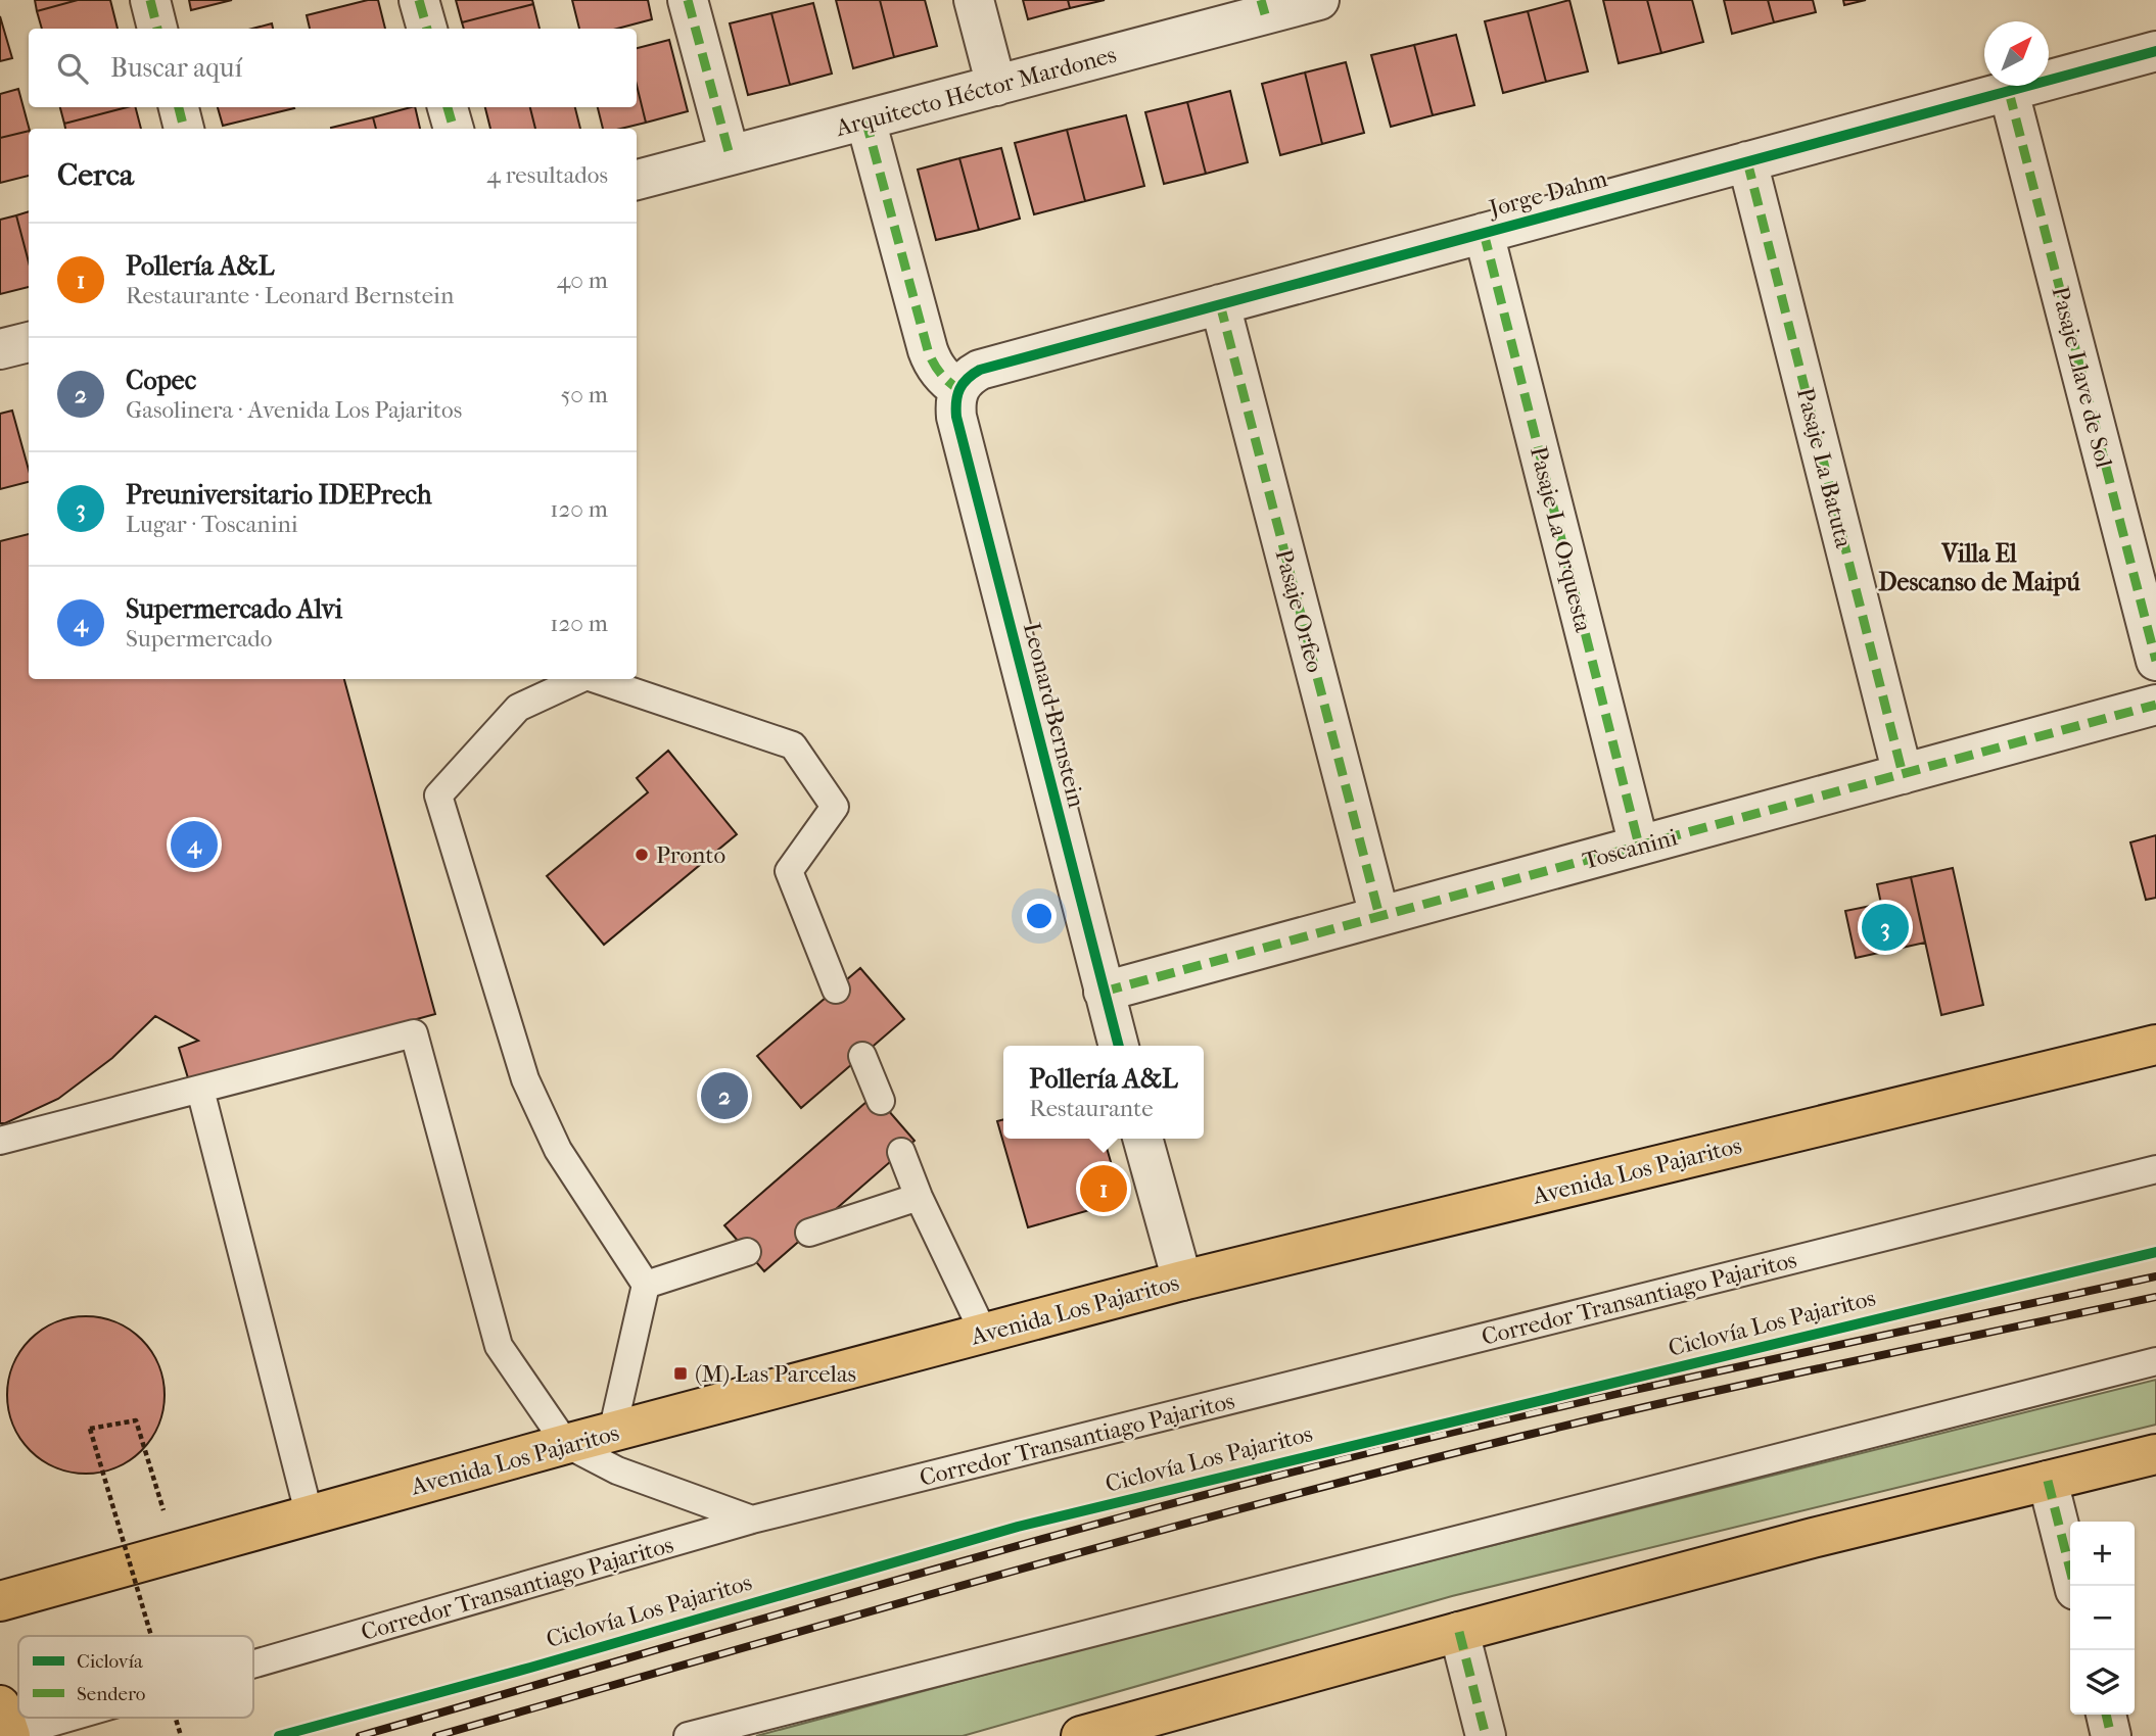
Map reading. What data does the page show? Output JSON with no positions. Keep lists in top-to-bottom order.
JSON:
{
  "streets": {
    "main road": ["Avenida Los Pajaritos"],
    "street": [
      "Arquitecto Héctor Mardones",
      "Jorge Dahm",
      "Pasaje Llave de Sol",
      "Pasaje La Batuta",
      "Pasaje La Orquesta",
      "Pasaje Orfeo",
      "Leonard Bernstein",
      "Toscanini"
    ],
    "lane": ["Corredor Transantiago Pajaritos"],
    "cycle path": ["Ciclovía Los Pajaritos"]
  },
  "crossings": [
    ["Jorge Dahm", "Pasaje Llave de Sol"],
    ["Jorge Dahm", "Pasaje La Batuta"],
    ["Jorge Dahm", "Pasaje La Orquesta"],
    ["Jorge Dahm", "Pasaje Orfeo"],
    ["Jorge Dahm", "Leonard Bernstein"],
    ["Pasaje La Batuta", "Toscanini"],
    ["Pasaje La Orquesta", "Toscanini"],
    ["Pasaje Orfeo", "Toscanini"],
    ["Leonard Bernstein", "Toscanini"]
  ],
  "districts": ["Villa El Descanso de Maipú"],
  "places": {
    "other": ["Pronto"],
    "transit": ["(M) Las Parcelas"]
  },
  "legend": ["Ciclovía", "Sendero"],
  "north": "top right",
  "page": {
    "search": "Buscar aquí",
    "heading": ["Cerca", "4 resultados"],
    "list": [
      {
        "mark": "1",
        "name": "Pollería A&L",
        "note": "Restaurante · Leonard Bernstein",
        "value": "40 m"
      },
      {
        "mark": "2",
        "name": "Copec",
        "note": "Gasolinera · Avenida Los Pajaritos",
        "value": "50 m"
      },
      {
        "mark": "3",
        "name": "Preuniversitario IDEPrech",
        "note": "Lugar · Toscanini",
        "value": "120 m"
      },
      {
        "mark": "4",
        "name": "Supermercado Alvi",
        "note": "Supermercado",
        "value": "120 m"
      }
    ],
    "pins": [
      "4",
      "3",
      "2",
      "1"
    ],
    "popup": ["Pollería A&L", "Restaurante"],
    "map_buttons": ["+", "−"]
  }
}
